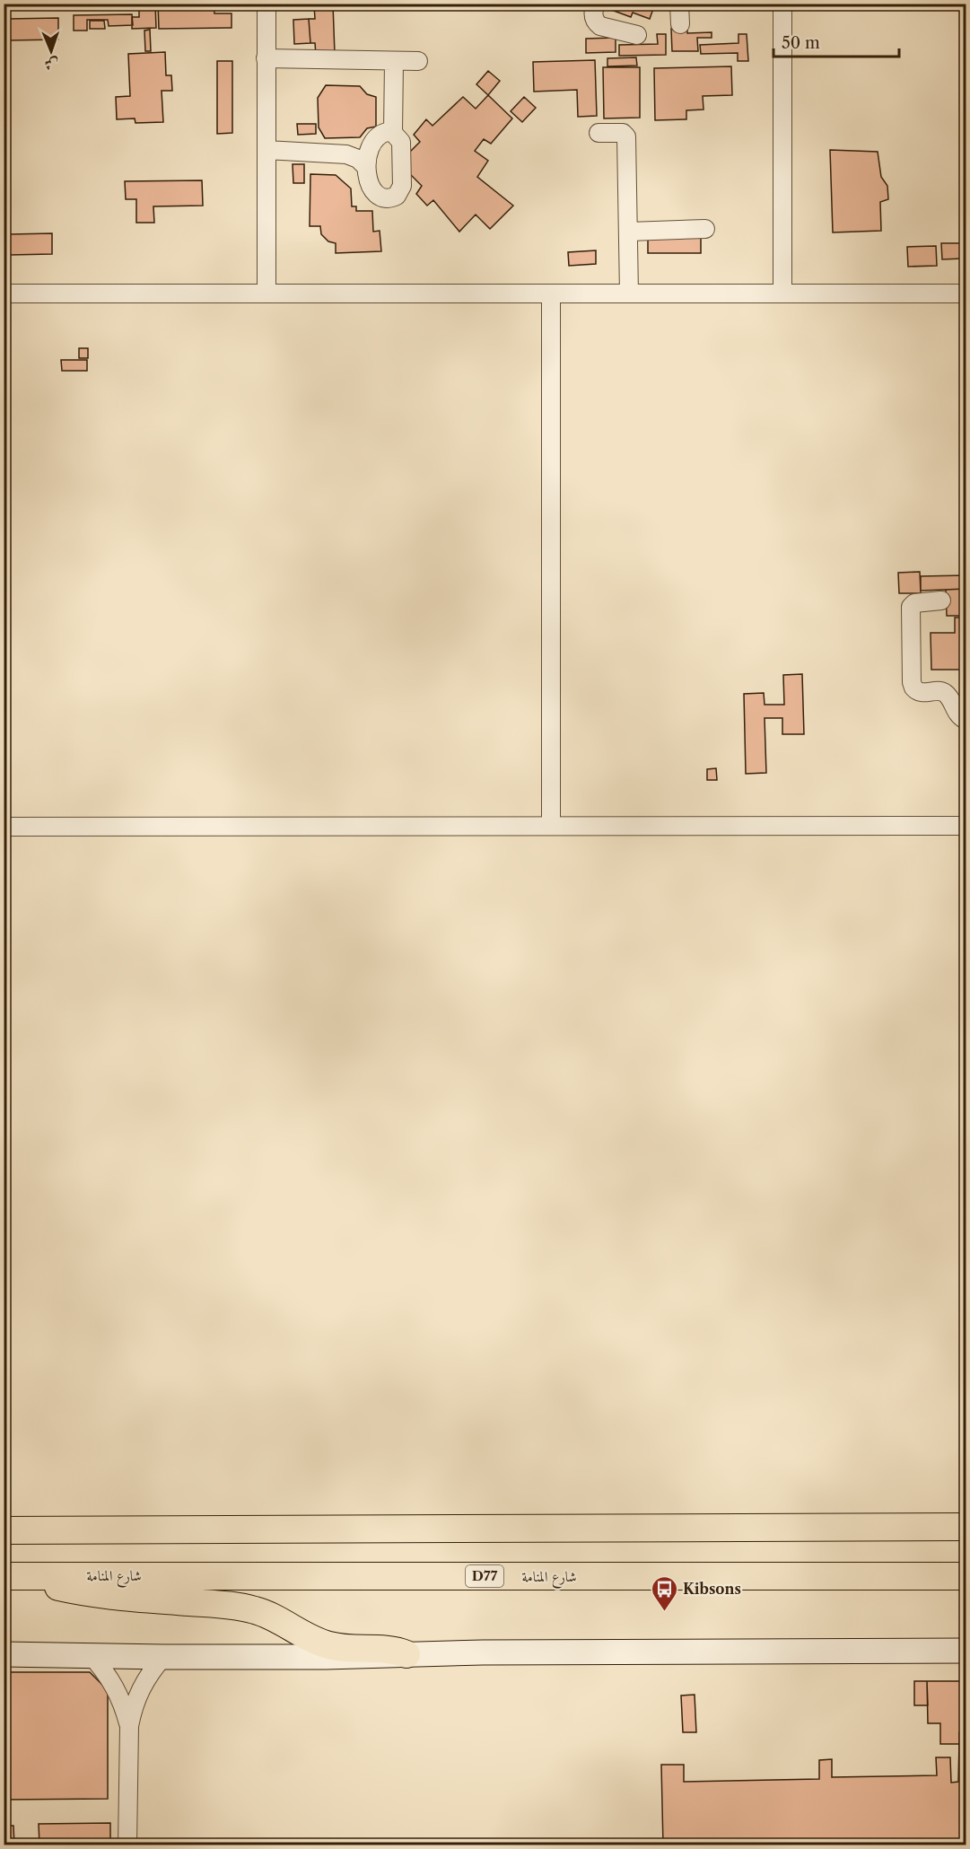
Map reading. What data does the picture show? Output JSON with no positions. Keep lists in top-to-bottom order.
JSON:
{
  "streets": {
    "main road": ["شارع المنامة", "D77"]
  },
  "places": {
    "bus stop": ["Kibsons"]
  },
  "scale_bar": "50 m",
  "north": "bottom"
}
